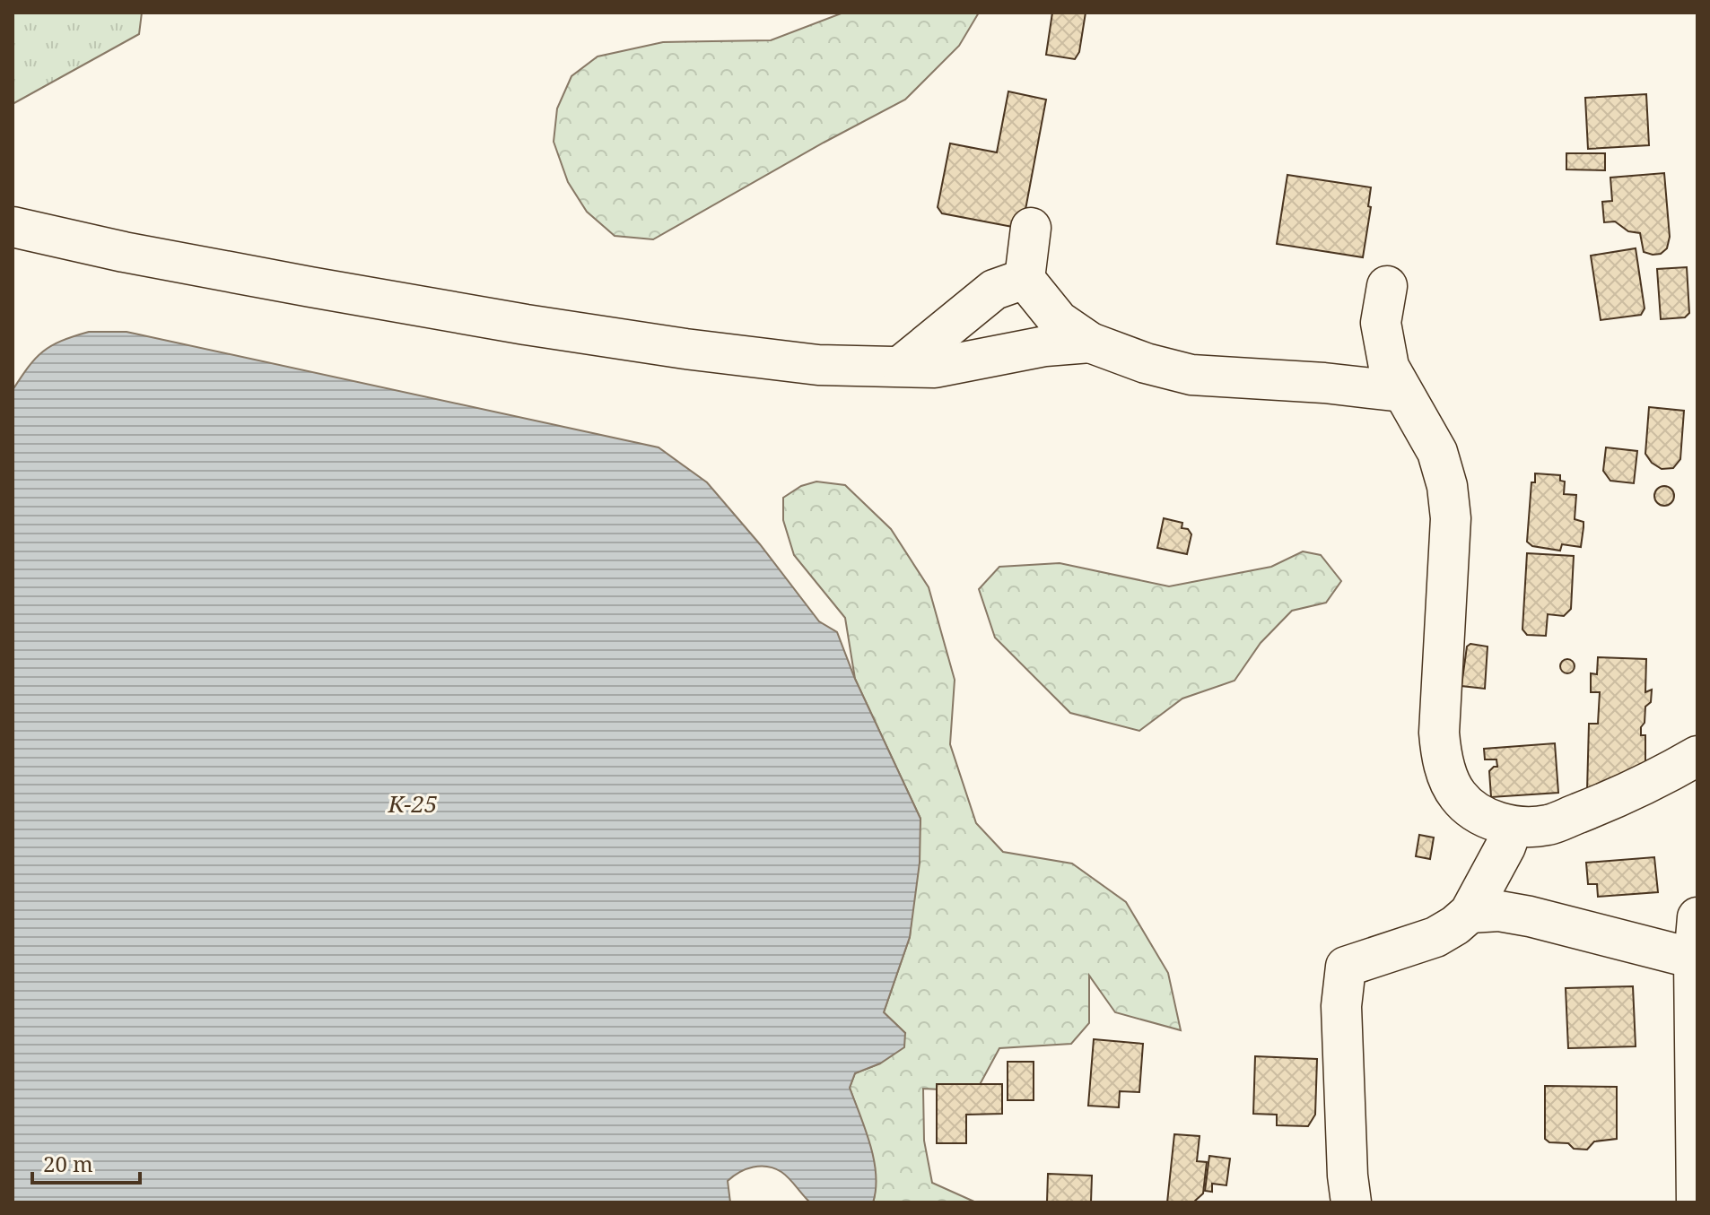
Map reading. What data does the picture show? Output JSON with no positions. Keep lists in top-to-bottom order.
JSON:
{
  "water": ["К-25"],
  "scale_bar": "20 m"
}
